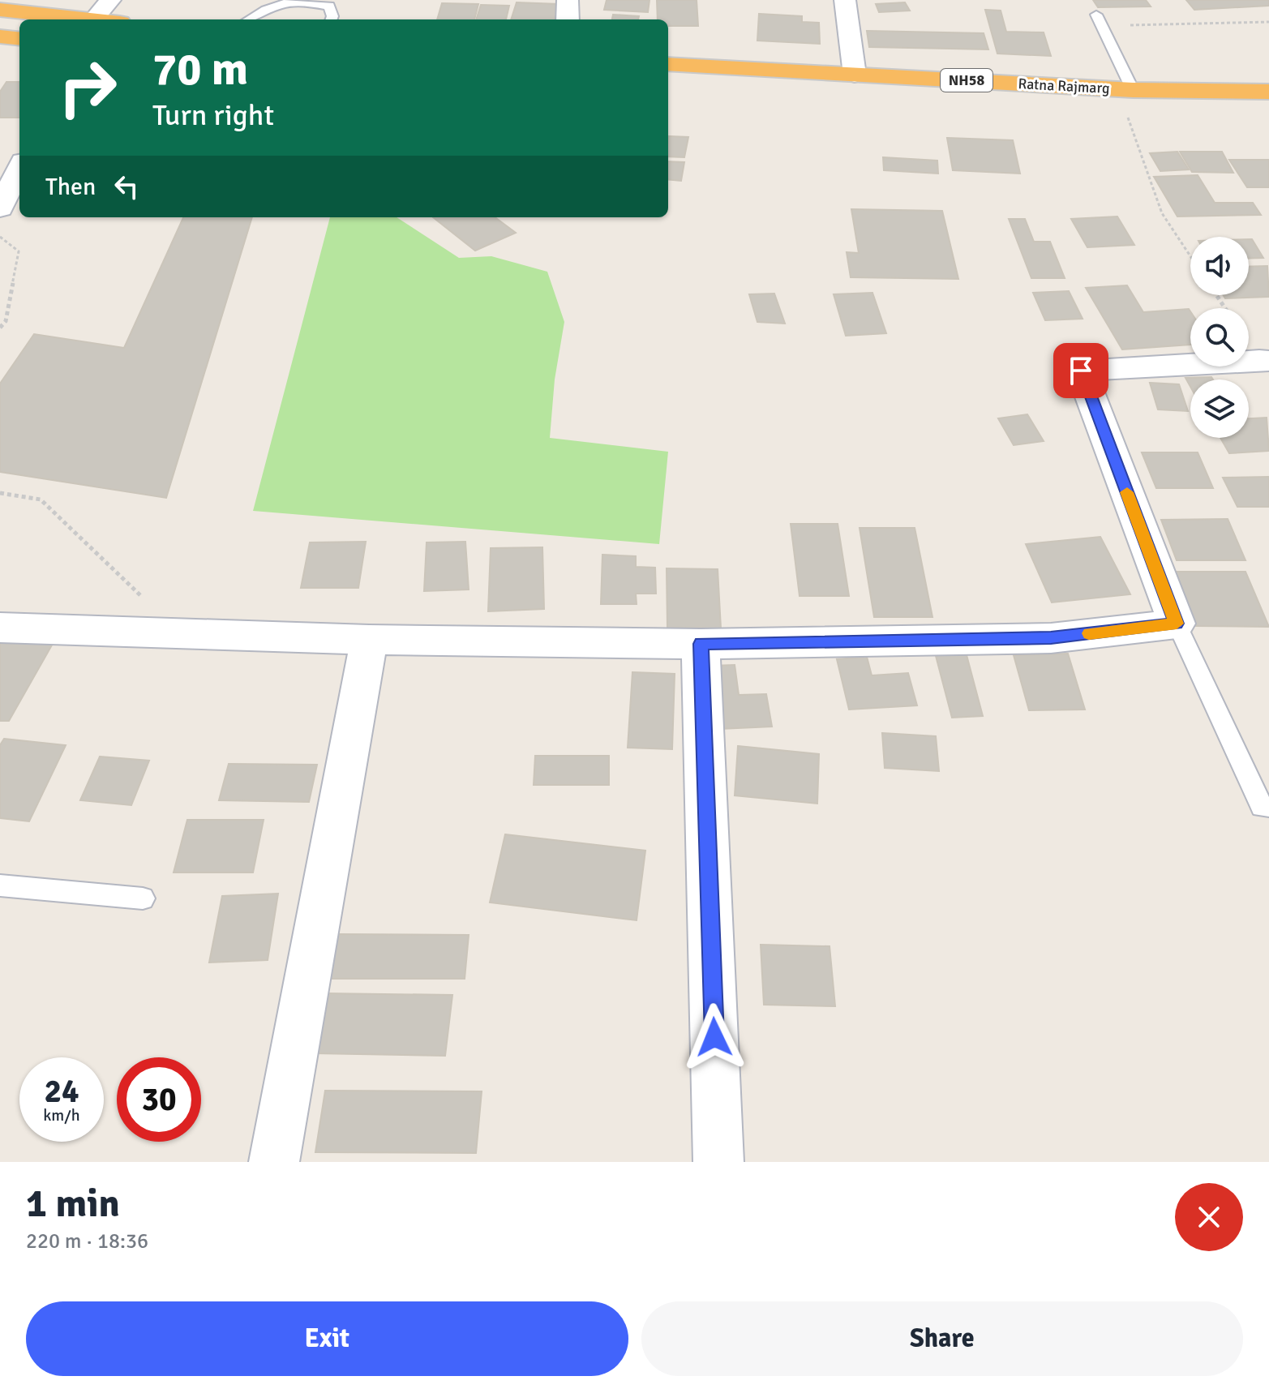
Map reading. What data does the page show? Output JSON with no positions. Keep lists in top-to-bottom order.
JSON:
{
  "streets": {
    "highway": ["NH58", "Ratna Rajmarg"]
  },
  "page": {
    "turn": ["70 m", "Turn right"],
    "then": "Then",
    "speed": "24 km/h",
    "limit": "30",
    "heading": ["1 min", "220 m · 18:36"],
    "buttons": ["Exit", "Share"]
  }
}
